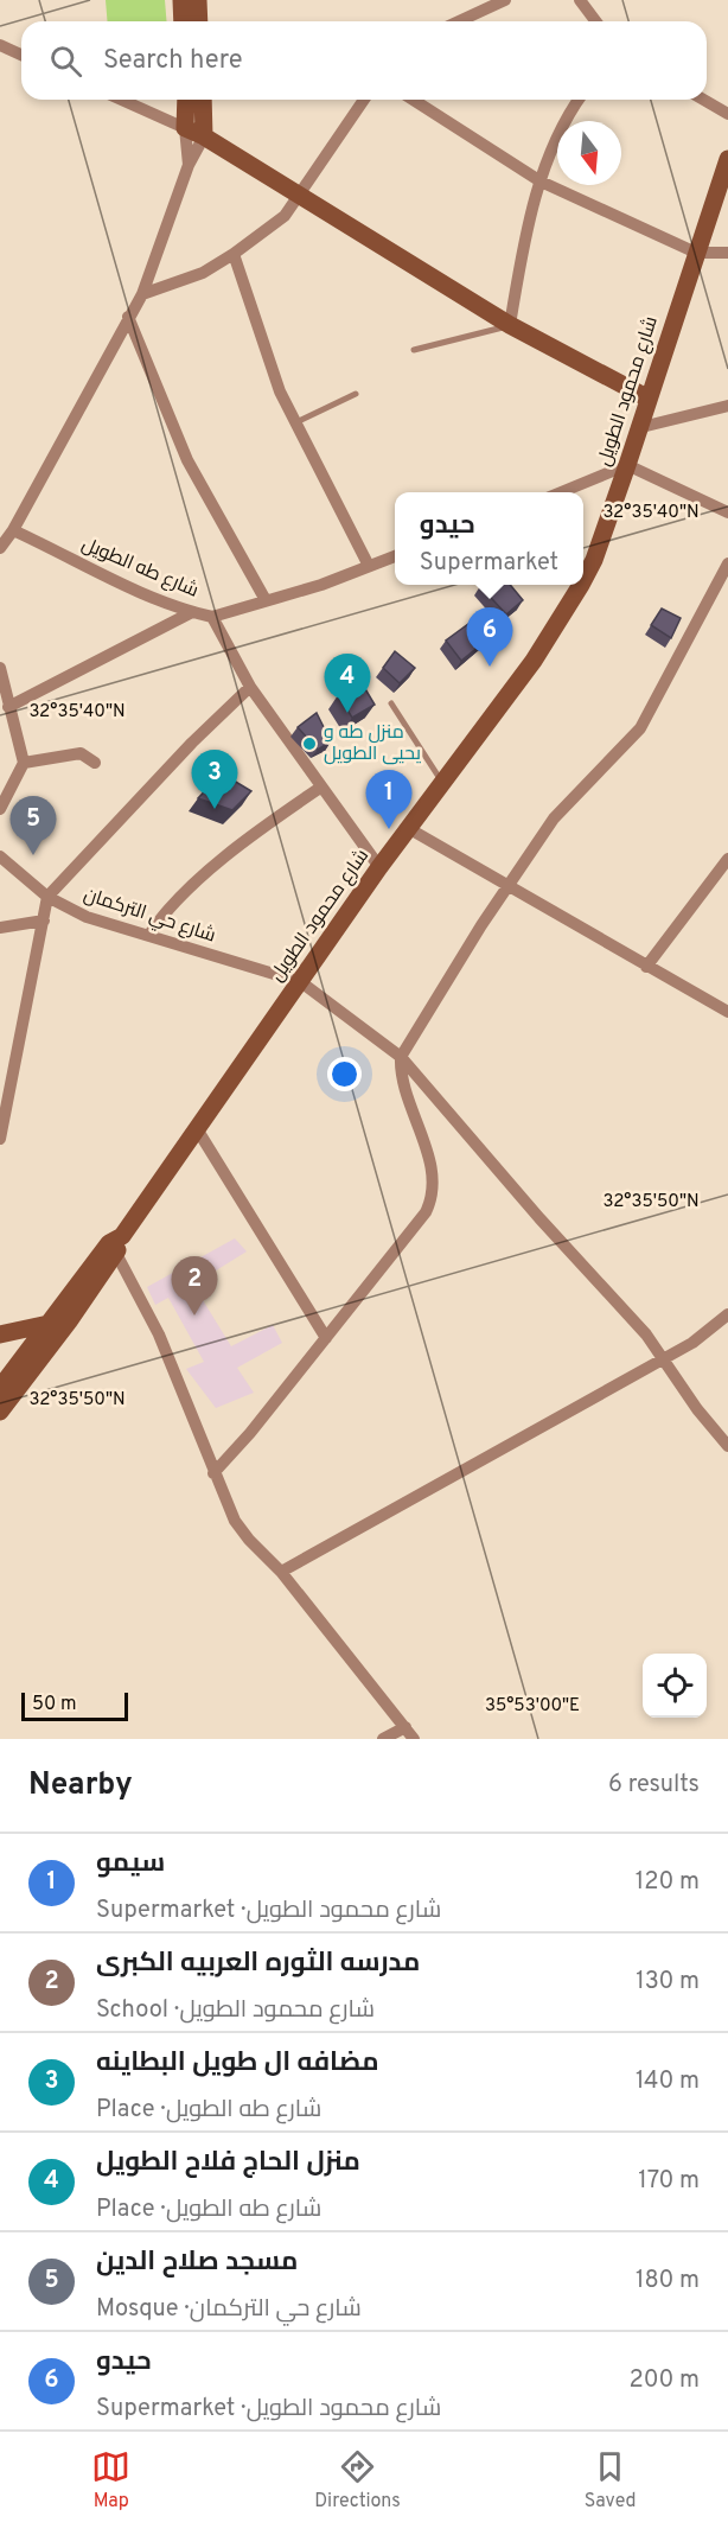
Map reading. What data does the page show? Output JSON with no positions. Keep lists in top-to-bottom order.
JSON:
{
  "streets": {
    "street": ["شارع محمود الطويل", "شارع طه الطويل", "شارع حي التركمان"]
  },
  "crossings": [
    ["شارع محمود الطويل", "شارع طه الطويل"],
    ["شارع محمود الطويل", "شارع حي التركمان"]
  ],
  "places": ["منزل طه و يحيى الطويل"],
  "scale_bar": "50 m",
  "north": "bottom",
  "page": {
    "search": "Search here",
    "popup": ["حيدو", "Supermarket"],
    "pins": [
      "6",
      "4",
      "3",
      "1",
      "5",
      "2"
    ],
    "scale": "50 m",
    "heading": ["Nearby", "6 results"],
    "list": [
      {
        "mark": "1",
        "name": "سيمو",
        "note": "Supermarket · شارع محمود الطويل",
        "value": "120 m"
      },
      {
        "mark": "2",
        "name": "مدرسه الثوره العربيه الكبرى",
        "note": "School · شارع محمود الطويل",
        "value": "130 m"
      },
      {
        "mark": "3",
        "name": "مضافه ال طويل البطاينه",
        "note": "Place · شارع طه الطويل",
        "value": "140 m"
      },
      {
        "mark": "4",
        "name": "منزل الحاج فلاح الطويل",
        "note": "Place · شارع طه الطويل",
        "value": "170 m"
      },
      {
        "mark": "5",
        "name": "مسجد صلاح الدين",
        "note": "Mosque · شارع حي التركمان",
        "value": "180 m"
      },
      {
        "mark": "6",
        "name": "حيدو",
        "note": "Supermarket · شارع محمود الطويل",
        "value": "200 m"
      }
    ],
    "nav": ["Map", "Directions", "Saved"]
  },
  "coordinates": ["32°35'40\"N", "32°35'50\"N", "35°53'00\"E"]
}
